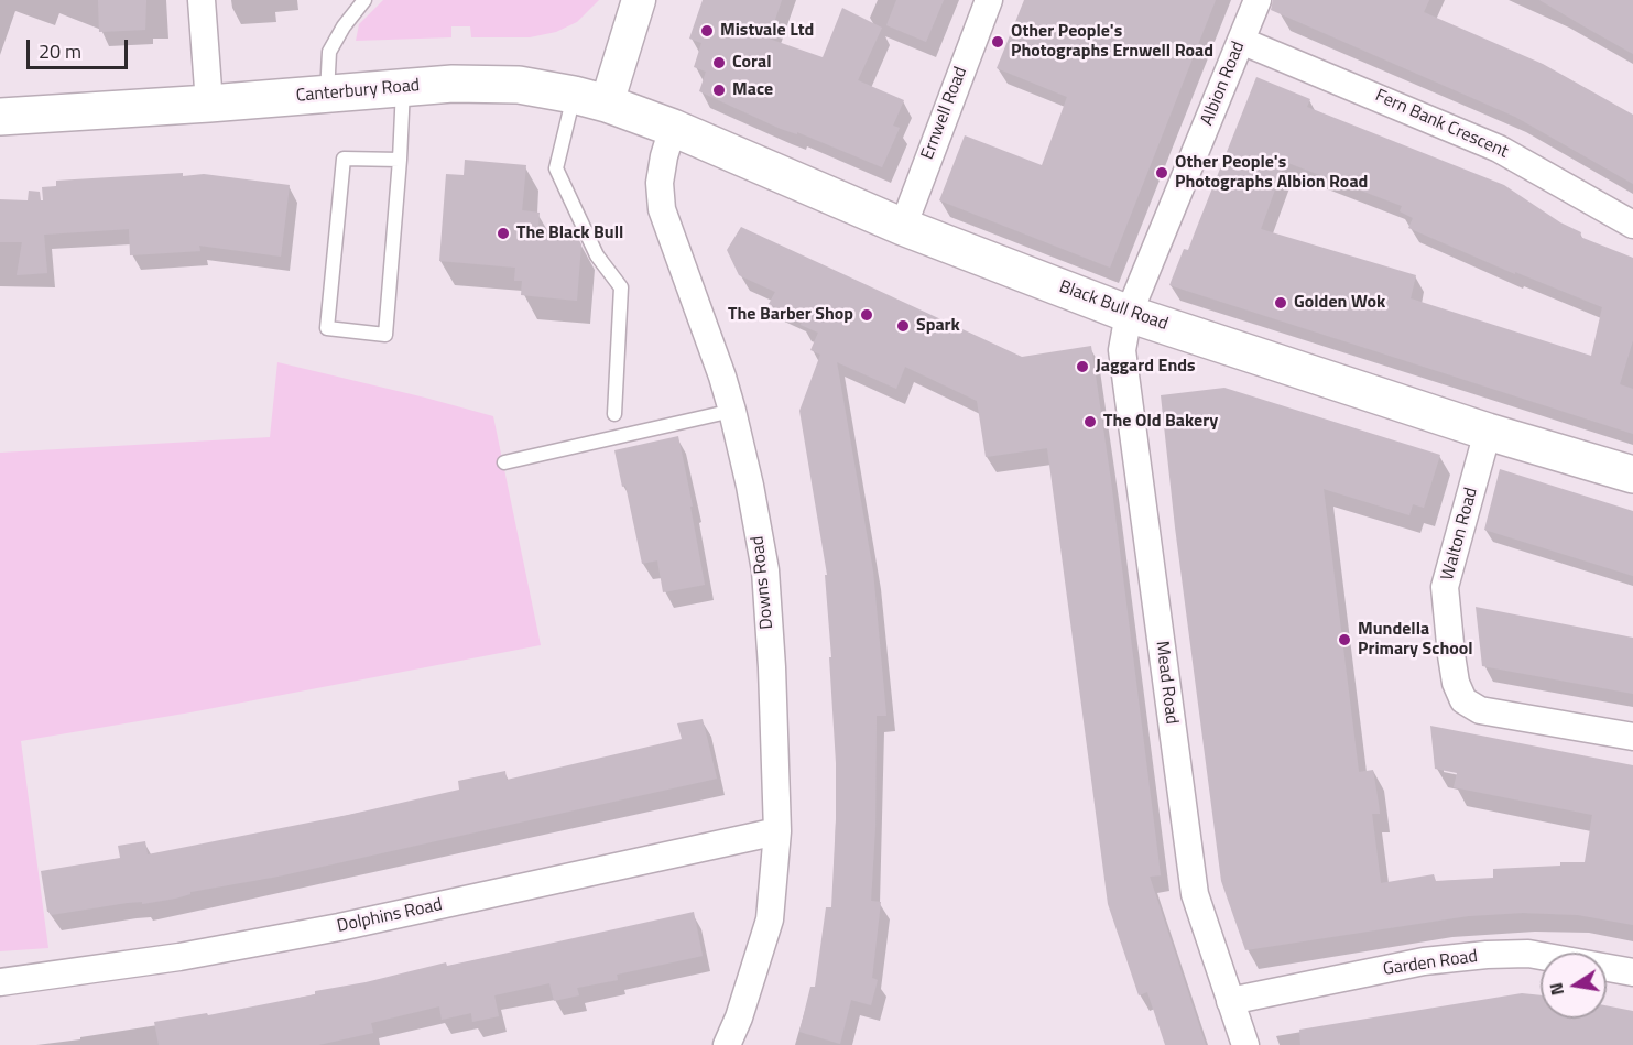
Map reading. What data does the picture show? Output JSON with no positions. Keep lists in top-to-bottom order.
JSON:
{
  "streets": {
    "highway": ["Canterbury Road", "Black Bull Road"],
    "street": [
      "Albion Road",
      "Ernwell Road",
      "Fern Bank Crescent",
      "Walton Road",
      "Downs Road",
      "Mead Road",
      "Dolphins Road",
      "Garden Road"
    ]
  },
  "crossings": [
    ["Albion Road", "Fern Bank Crescent"],
    ["Albion Road", "Black Bull Road"],
    ["Albion Road", "Mead Road"],
    ["Canterbury Road", "Black Bull Road"],
    ["Ernwell Road", "Black Bull Road"],
    ["Black Bull Road", "Walton Road"],
    ["Black Bull Road", "Downs Road"],
    ["Black Bull Road", "Mead Road"],
    ["Downs Road", "Dolphins Road"],
    ["Mead Road", "Garden Road"]
  ],
  "places": [
    "Mistvale Ltd",
    "Other People's Photographs Ernwell Road",
    "Coral",
    "Mace",
    "Other People's Photographs Albion Road",
    "The Black Bull",
    "Golden Wok",
    "The Barber Shop",
    "Spark",
    "Jaggard Ends",
    "The Old Bakery",
    "Mundella Primary School"
  ],
  "scale_bar": "20 m",
  "north": "left"
}
